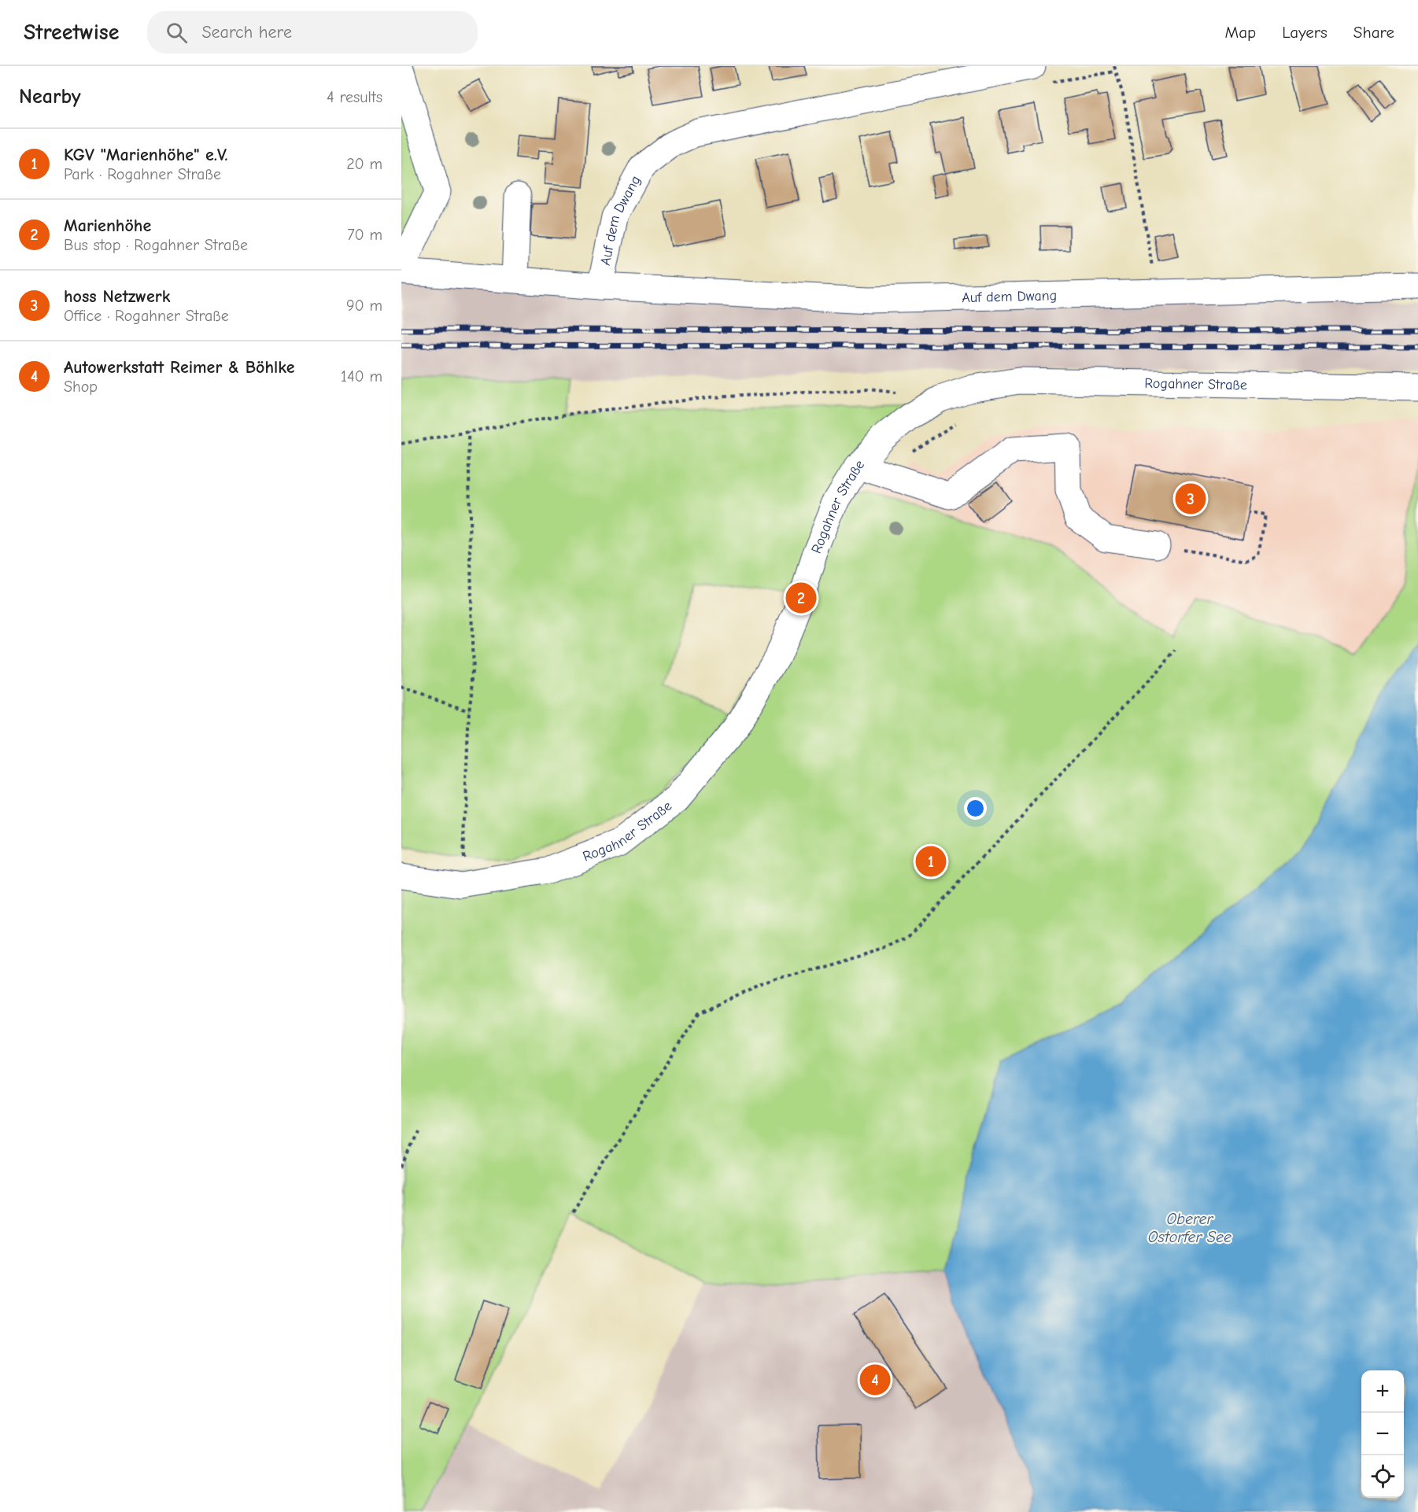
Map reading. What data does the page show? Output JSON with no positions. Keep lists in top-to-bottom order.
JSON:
{
  "streets": {
    "street": ["Auf dem Dwang", "Rogahner Straße"]
  },
  "water": ["Oberer Ostorfer See"],
  "page": {
    "header": "Streetwise",
    "search": "Search here",
    "nav": ["Map", "Layers", "Share"],
    "heading": ["Nearby", "4 results"],
    "list": [
      {
        "mark": "1",
        "name": "KGV \"Marienhöhe\" e.V.",
        "note": "Park · Rogahner Straße",
        "value": "20 m"
      },
      {
        "mark": "2",
        "name": "Marienhöhe",
        "note": "Bus stop · Rogahner Straße",
        "value": "70 m"
      },
      {
        "mark": "3",
        "name": "hoss Netzwerk",
        "note": "Office · Rogahner Straße",
        "value": "90 m"
      },
      {
        "mark": "4",
        "name": "Autowerkstatt Reimer & Böhlke",
        "note": "Shop",
        "value": "140 m"
      }
    ],
    "pins": [
      "3",
      "2",
      "1",
      "4"
    ],
    "map_buttons": ["+", "−"]
  }
}
